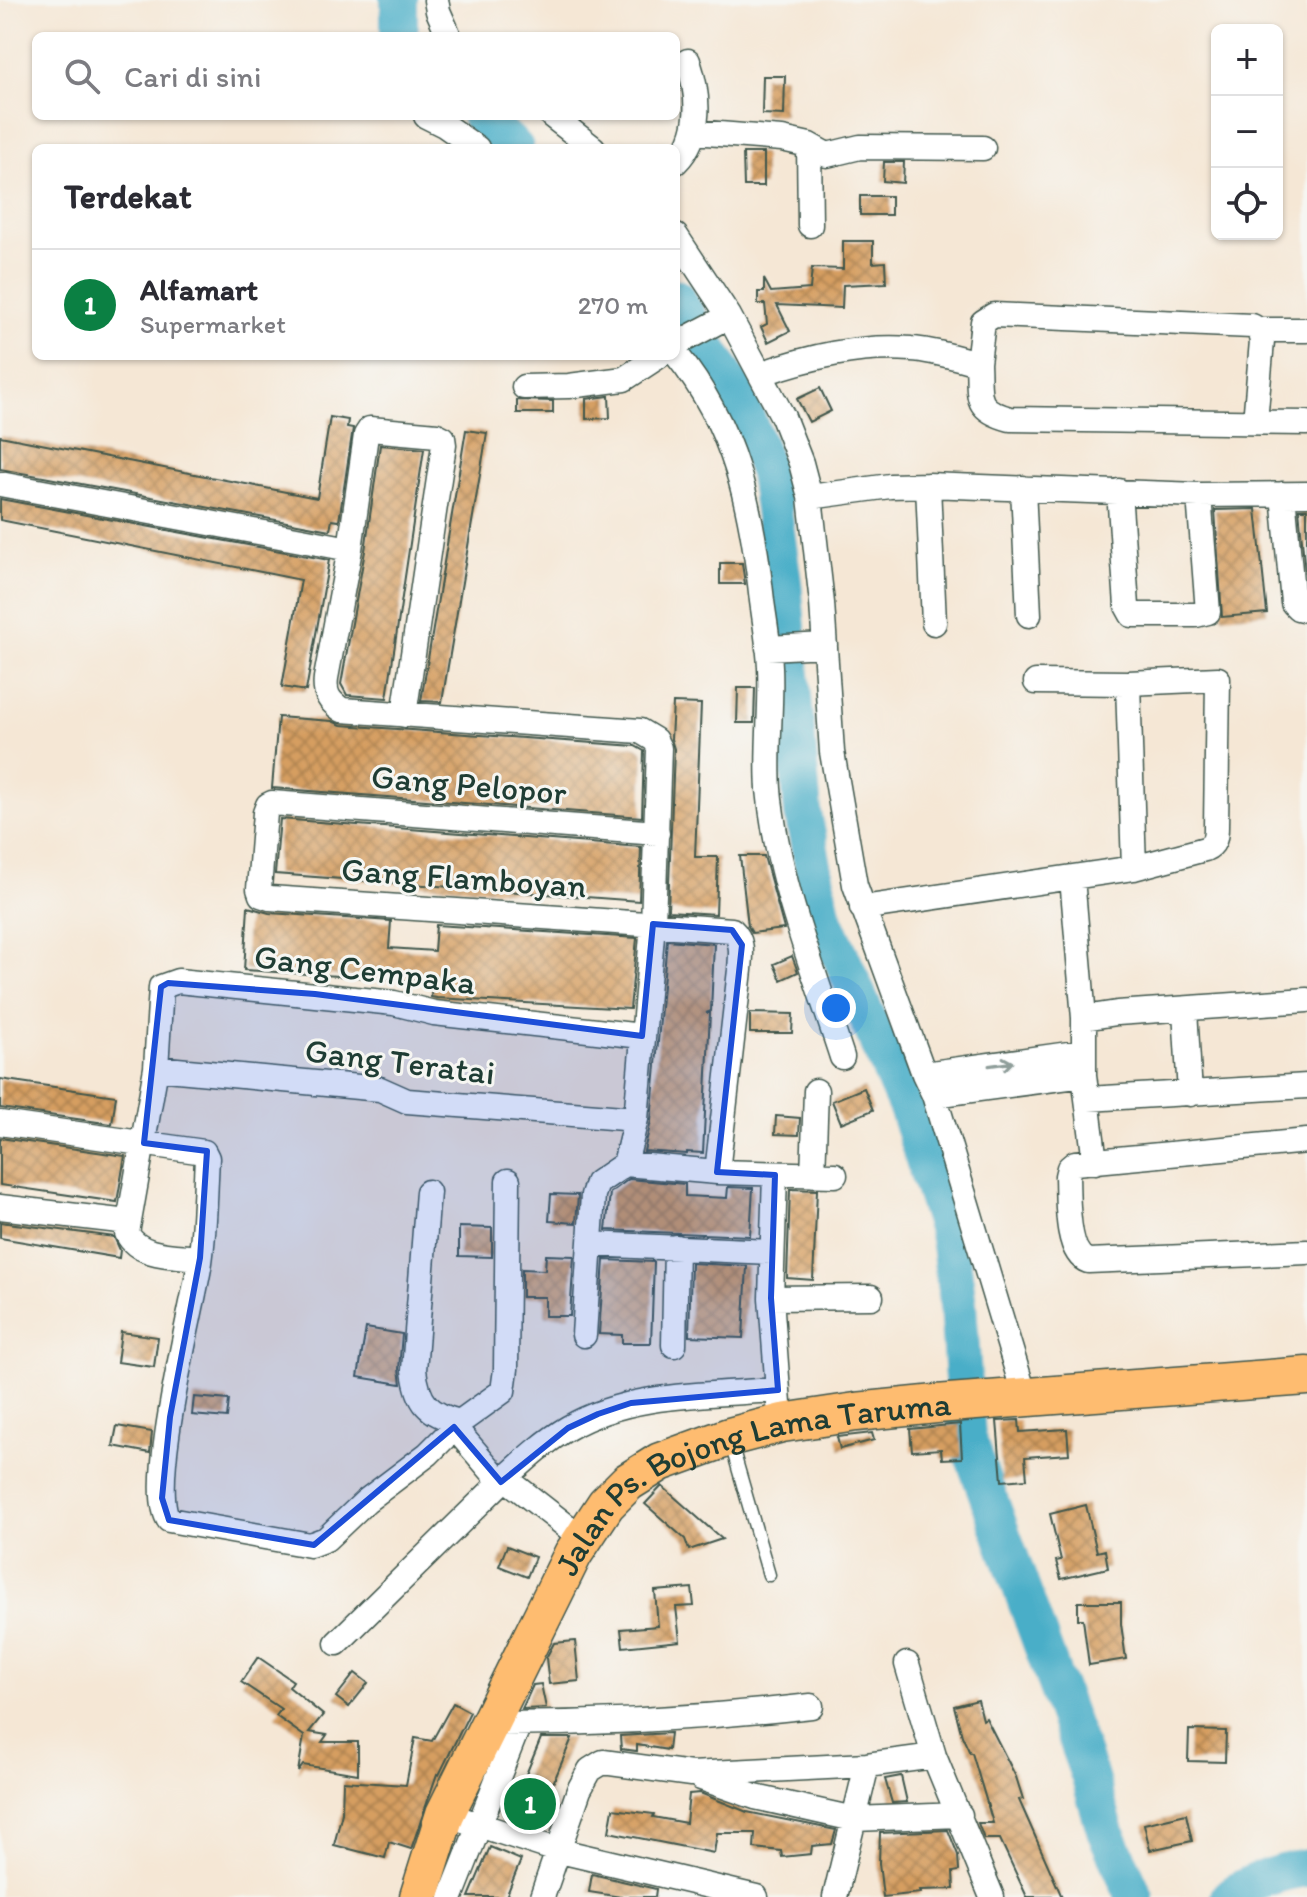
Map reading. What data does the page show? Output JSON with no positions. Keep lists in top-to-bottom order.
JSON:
{
  "streets": {
    "main road": ["Jalan Ps. Bojong Lama Taruma"],
    "street": [
      "Gang Pelopor",
      "Gang Flamboyan",
      "Gang Cempaka",
      "Gang Teratai"
    ]
  },
  "crossings": [
    ["Gang Pelopor", "Gang Flamboyan"],
    ["Gang Cempaka", "Gang Teratai"]
  ],
  "page": {
    "map_buttons": ["+", "−"],
    "search": "Cari di sini",
    "heading": "Terdekat",
    "list": [
      {
        "mark": "1",
        "name": "Alfamart",
        "note": "Supermarket",
        "value": "270 m"
      }
    ],
    "pins": "1"
  }
}
